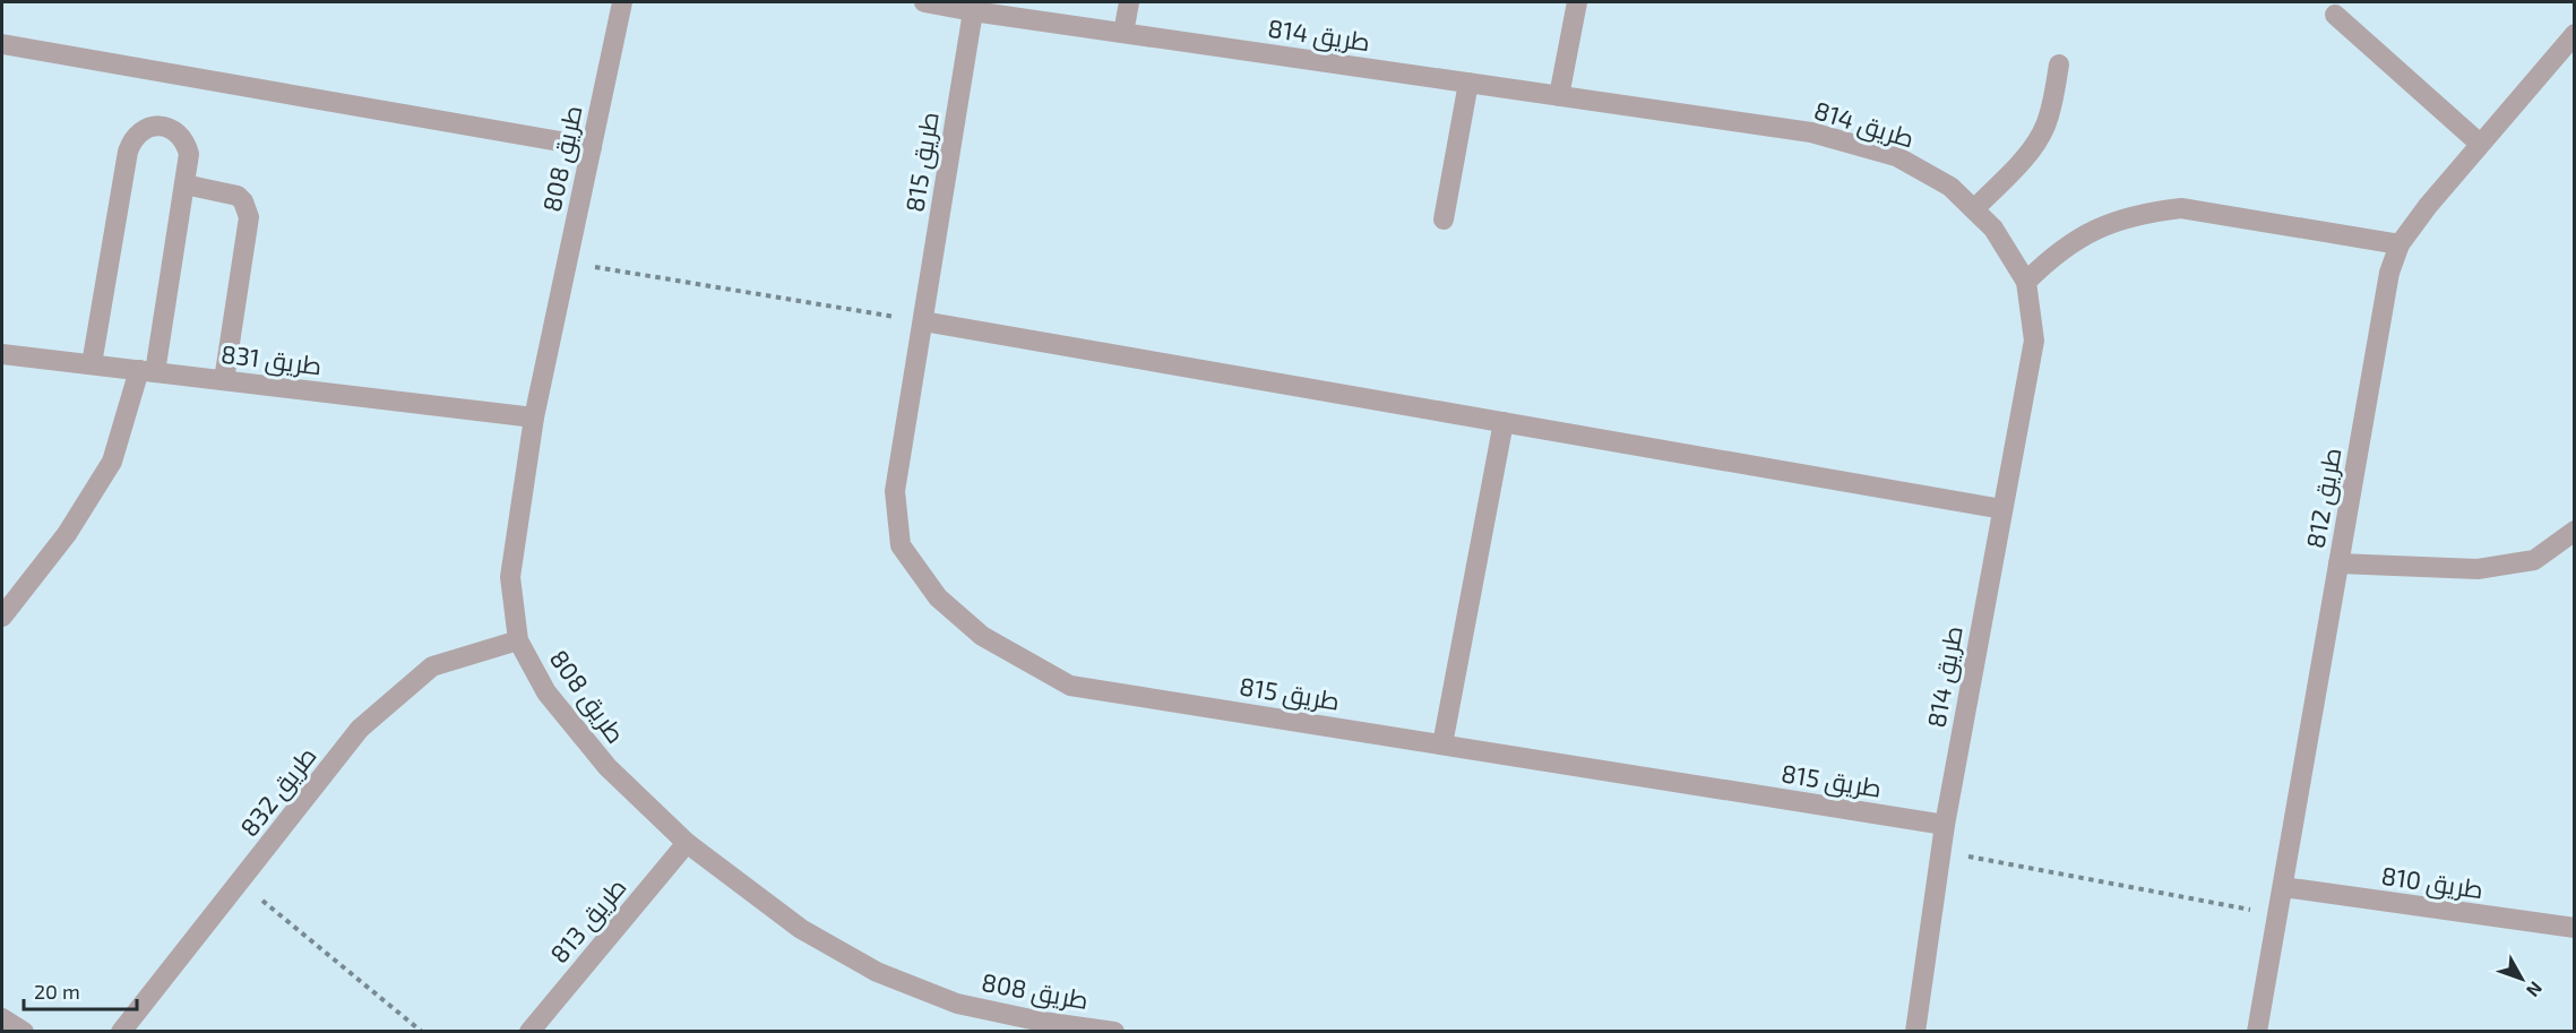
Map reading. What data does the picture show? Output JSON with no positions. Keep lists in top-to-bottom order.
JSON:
{
  "streets": {
    "street": [
      "طريق 814",
      "طريق 808",
      "طريق 815",
      "طريق 831",
      "طريق 812",
      "طريق 832",
      "طريق 810",
      "طريق 813"
    ]
  },
  "crossings": [
    ["طريق 814", "طريق 815"],
    ["طريق 808", "طريق 831"],
    ["طريق 808", "طريق 832"],
    ["طريق 808", "طريق 813"],
    ["طريق 812", "طريق 810"]
  ],
  "scale_bar": "20 m",
  "north": "bottom right"
}
